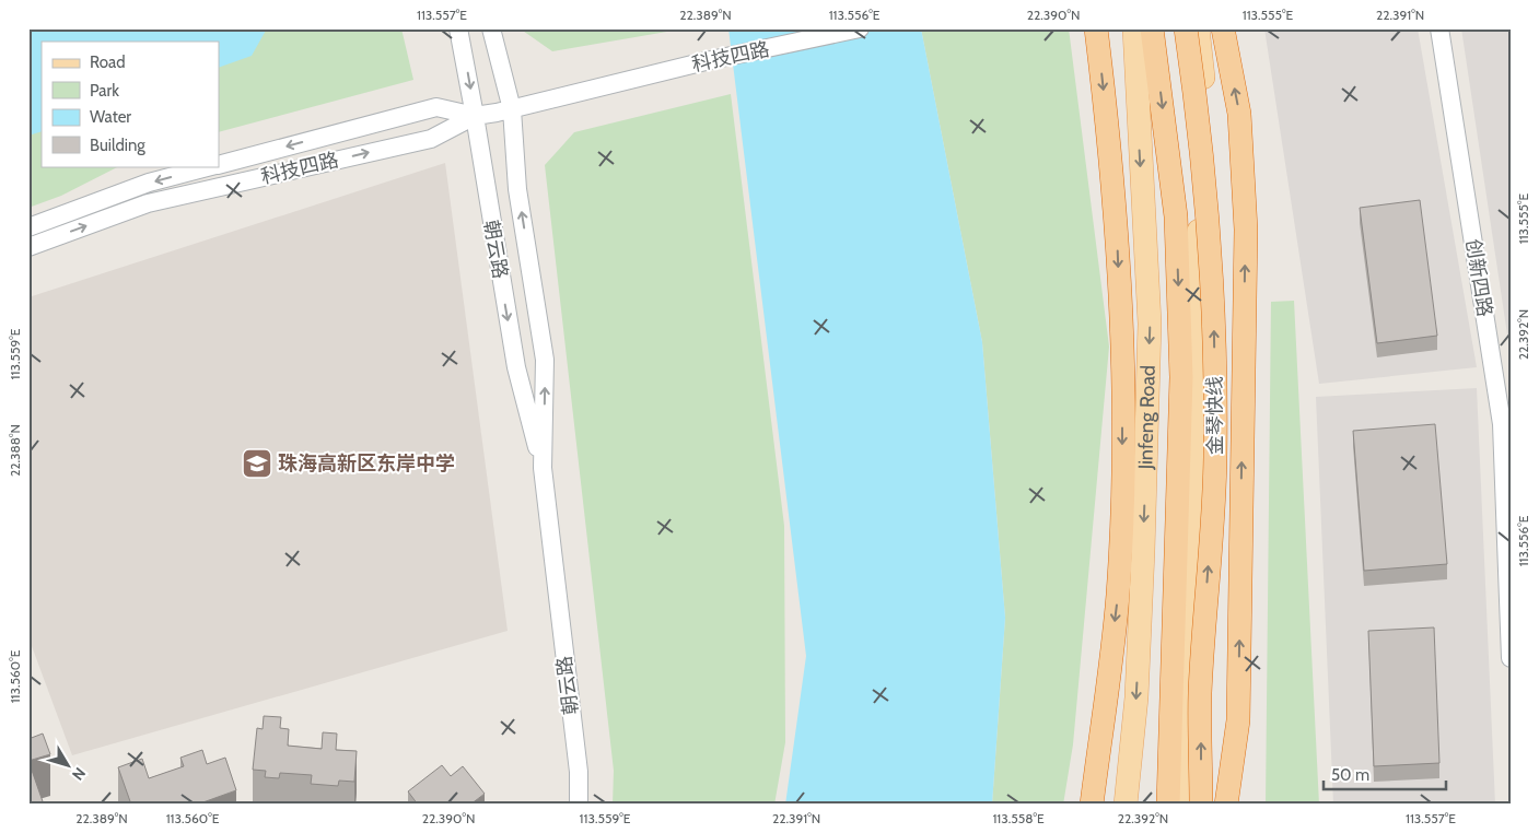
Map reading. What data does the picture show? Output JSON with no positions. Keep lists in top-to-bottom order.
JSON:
{
  "streets": {
    "highway": ["金琴快线"],
    "main road": ["Jinfeng Road"],
    "street": ["科技四路", "朝云路", "创新四路"]
  },
  "crossings": [
    ["科技四路", "朝云路"]
  ],
  "places": {
    "school or university": ["珠海高新区东岸中学"]
  },
  "legend": [
    "Road",
    "Park",
    "Water",
    "Building"
  ],
  "scale_bar": "50 m",
  "north": "bottom right",
  "coordinates": [
    "113.557°E",
    "22.389°N",
    "113.556°E",
    "22.390°N",
    "113.555°E",
    "22.391°N",
    "22.392°N",
    "113.559°E",
    "22.388°N",
    "113.560°E",
    "113.558°E"
  ]
}
